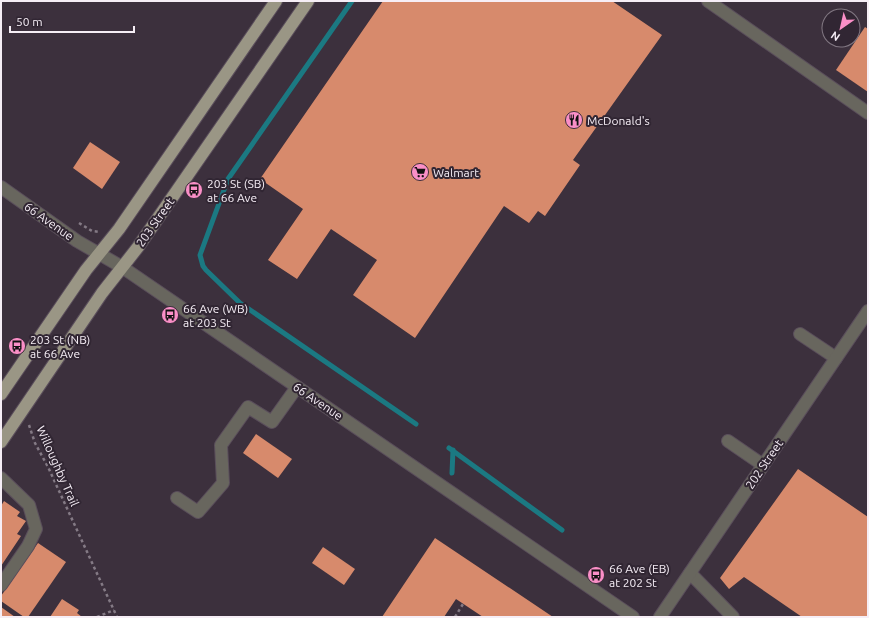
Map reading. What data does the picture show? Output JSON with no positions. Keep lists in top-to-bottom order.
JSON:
{
  "streets": {
    "main road": ["203 Street"],
    "street": ["66 Avenue", "202 Street"],
    "path": ["Willoughby Trail"]
  },
  "crossings": [
    ["66 Avenue", "203 Street"]
  ],
  "places": {
    "restaurant": ["McDonald's"],
    "supermarket": ["Walmart"],
    "bus stop": [
      "203 St (SB) at 66 Ave",
      "66 Ave (WB) at 203 St",
      "203 St (NB) at 66 Ave",
      "66 Ave (EB) at 202 St"
    ]
  },
  "scale_bar": "50 m",
  "north": "bottom left"
}
